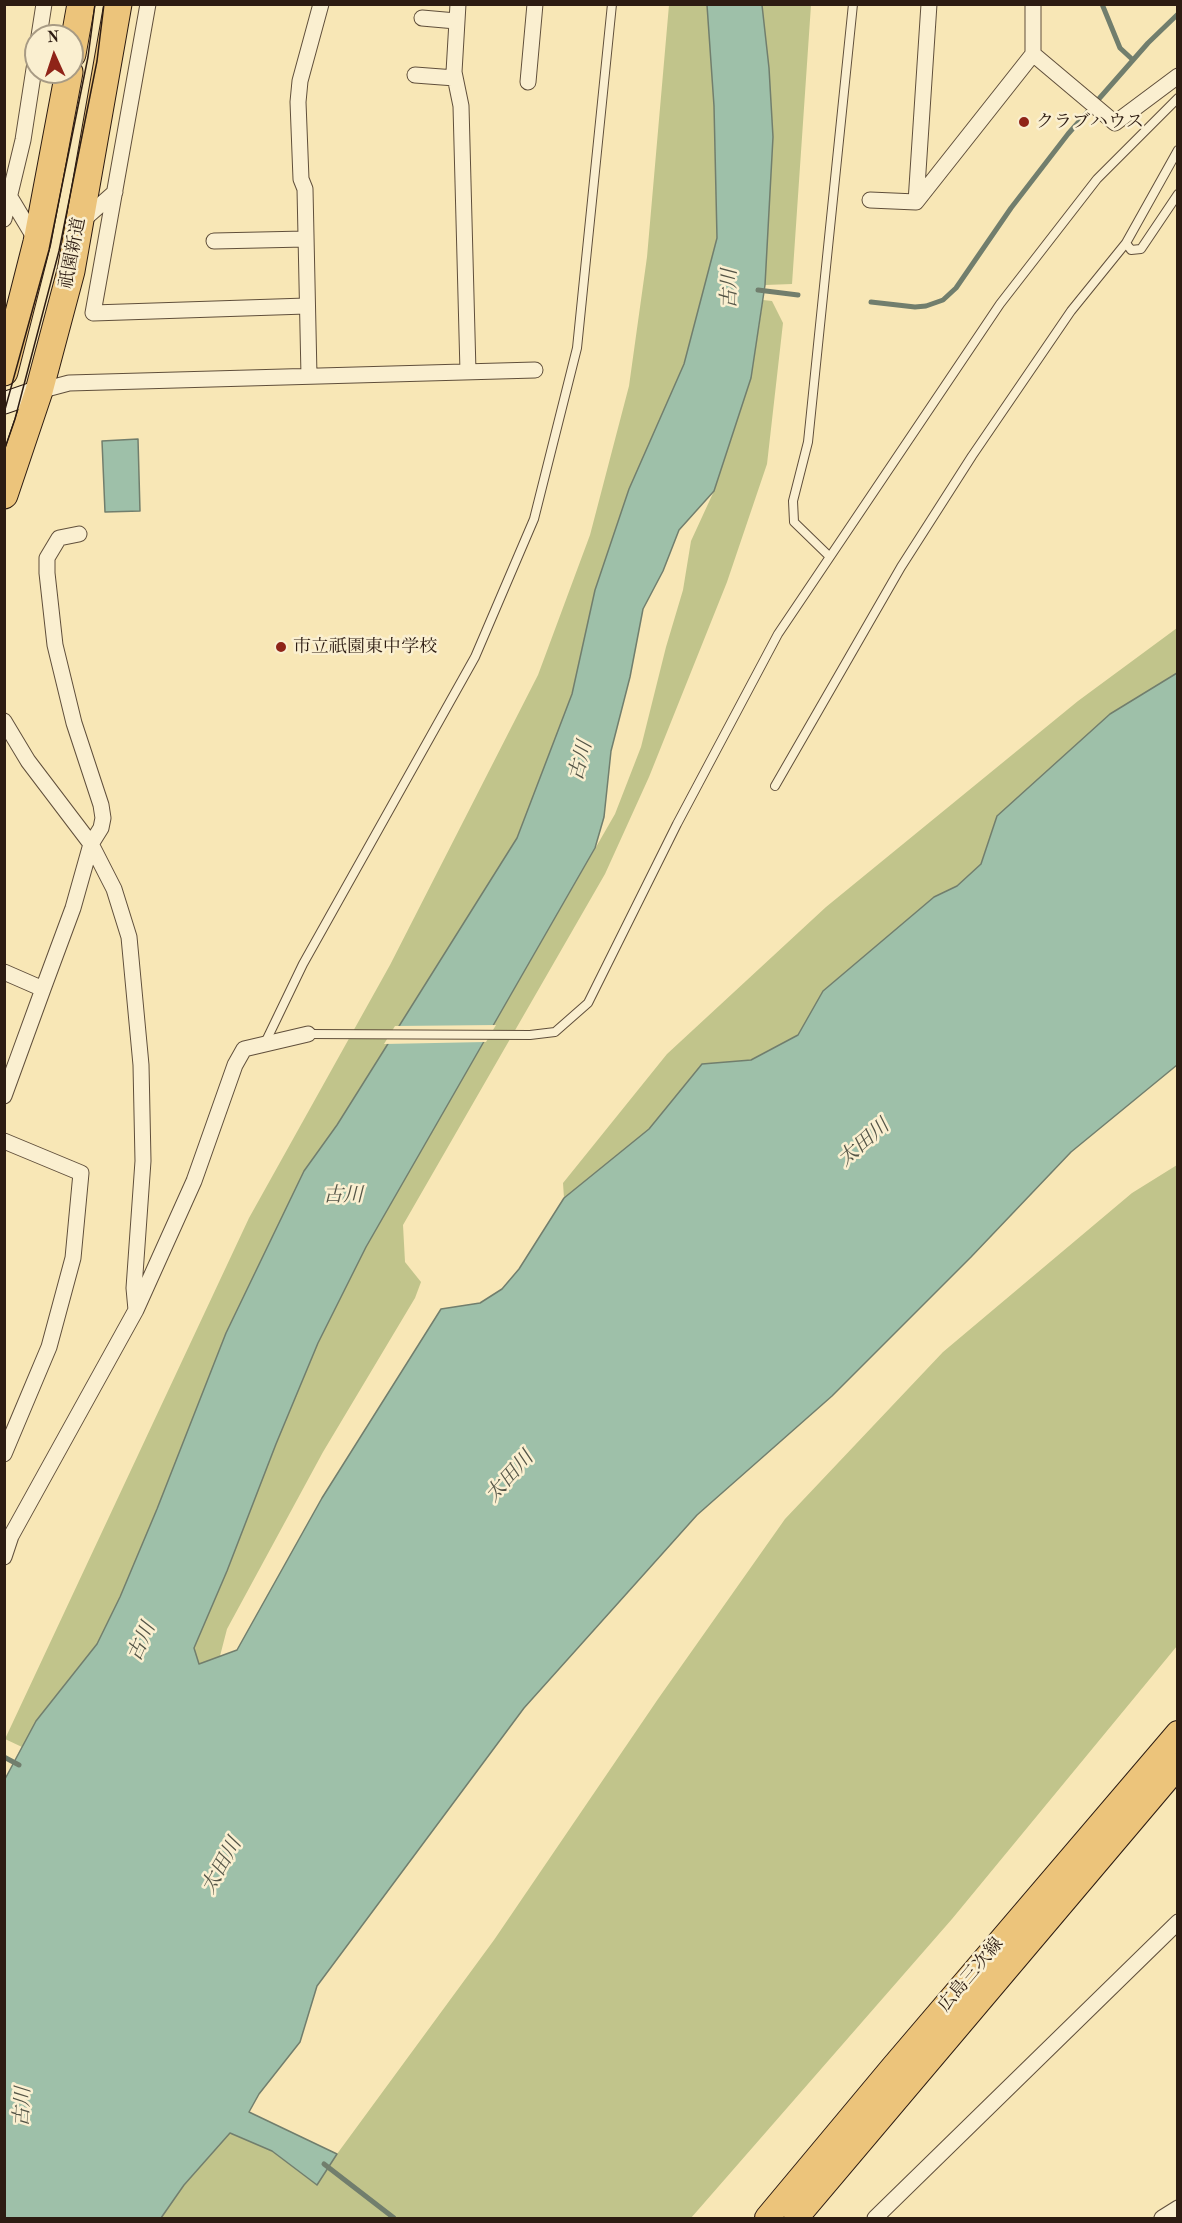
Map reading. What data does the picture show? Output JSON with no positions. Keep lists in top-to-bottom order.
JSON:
{
  "streets": {
    "highway": ["祇園新道"],
    "main road": ["広島三次線"]
  },
  "water": ["古川", "太田川"],
  "places": ["クラブハウス", "市立祇園東中学校"],
  "north": "top"
}
